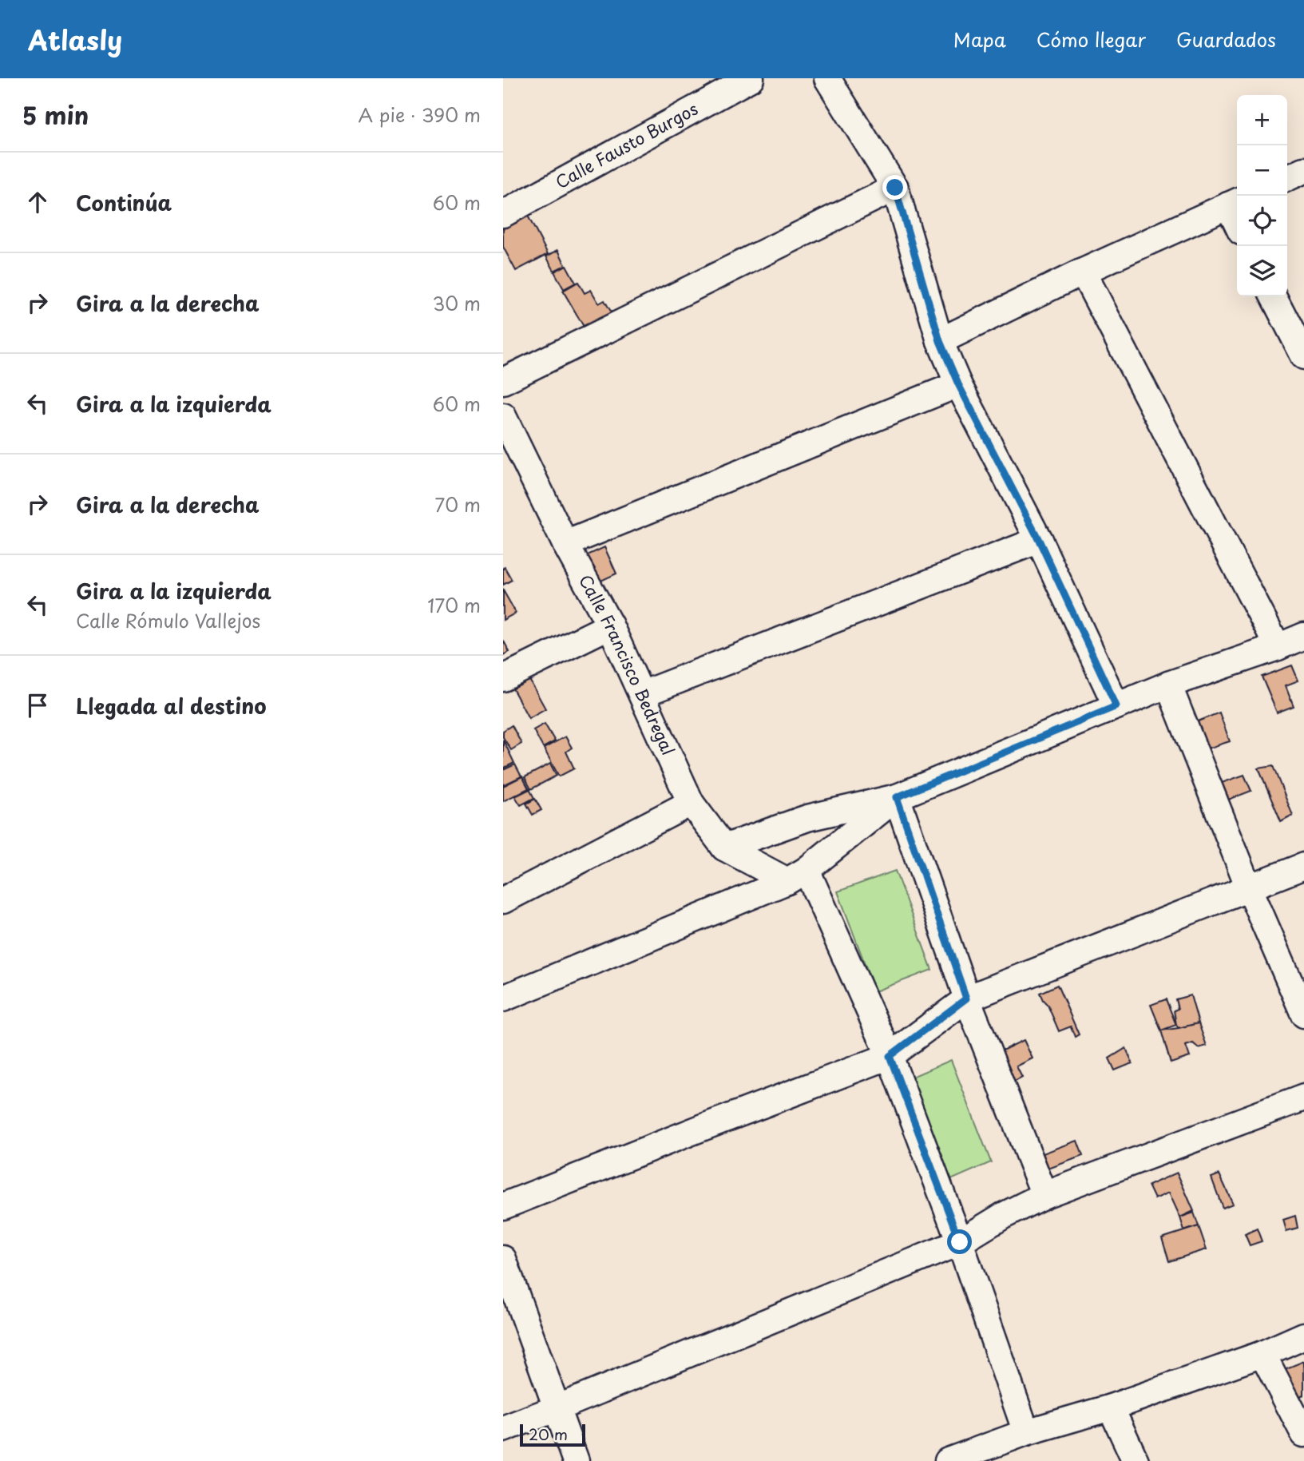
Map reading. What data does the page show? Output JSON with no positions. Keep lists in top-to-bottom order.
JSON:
{
  "streets": {
    "street": ["Calle Fausto Burgos", "Calle Francisco Bedregal"]
  },
  "scale_bar": "20 m",
  "page": {
    "header": "Atlasly",
    "nav": ["Mapa", "Cómo llegar", "Guardados"],
    "heading": ["5 min", "A pie · 390 m"],
    "map_buttons": ["+", "−"],
    "list": [
      ["Continúa", "60 m"],
      ["Gira a la derecha", "30 m"],
      ["Gira a la izquierda", "60 m"],
      ["Gira a la derecha", "70 m"],
      ["Gira a la izquierda", "Calle Rómulo Vallejos", "170 m"],
      "Llegada al destino"
    ],
    "scale": "20 m"
  }
}
